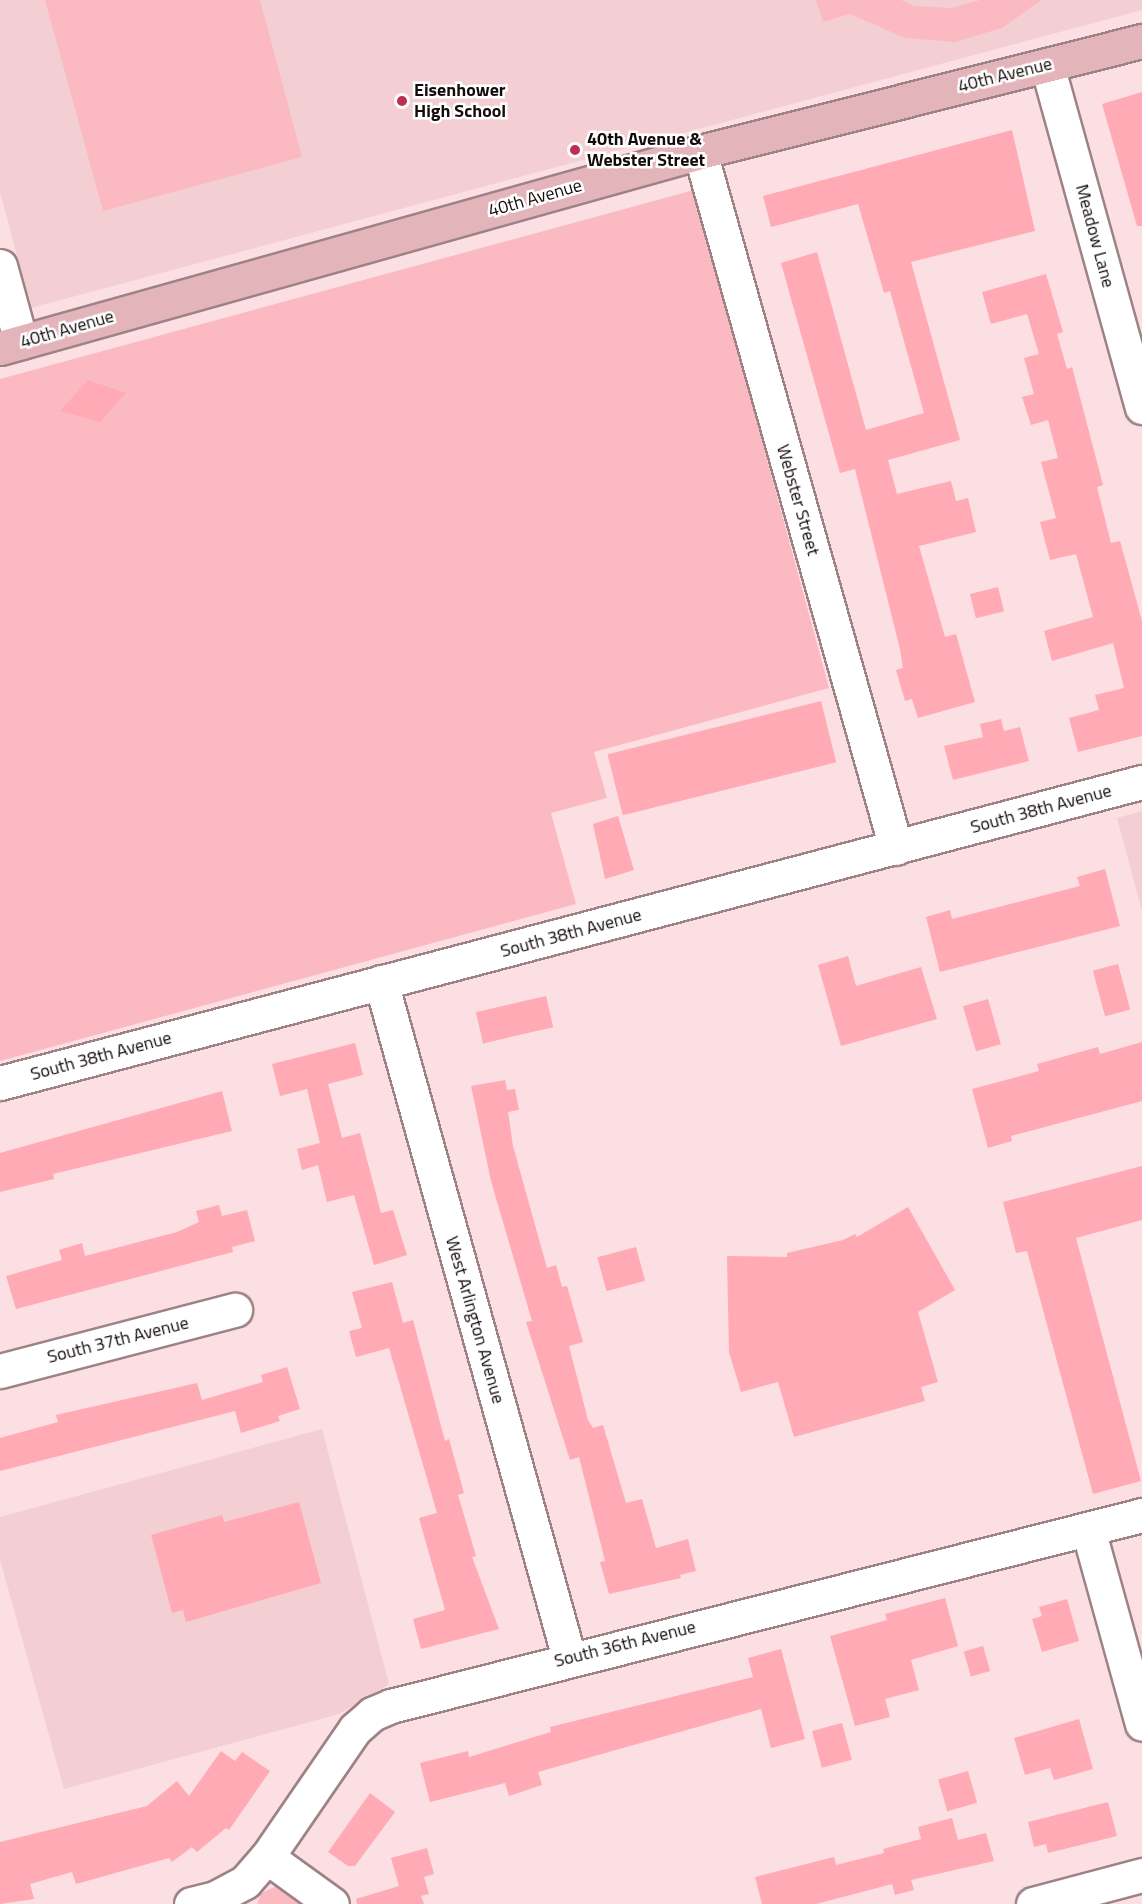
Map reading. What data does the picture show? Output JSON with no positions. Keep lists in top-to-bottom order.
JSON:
{
  "streets": {
    "main road": ["40th Avenue"],
    "street": [
      "Meadow Lane",
      "Webster Street",
      "South 38th Avenue",
      "West Arlington Avenue",
      "South 37th Avenue",
      "South 36th Avenue"
    ]
  },
  "crossings": [
    ["40th Avenue", "Meadow Lane"],
    ["40th Avenue", "Webster Street"],
    ["Webster Street", "South 38th Avenue"],
    ["South 38th Avenue", "West Arlington Avenue"],
    ["West Arlington Avenue", "South 36th Avenue"]
  ],
  "places": ["Eisenhower High School", "40th Avenue & Webster Street"]
}
